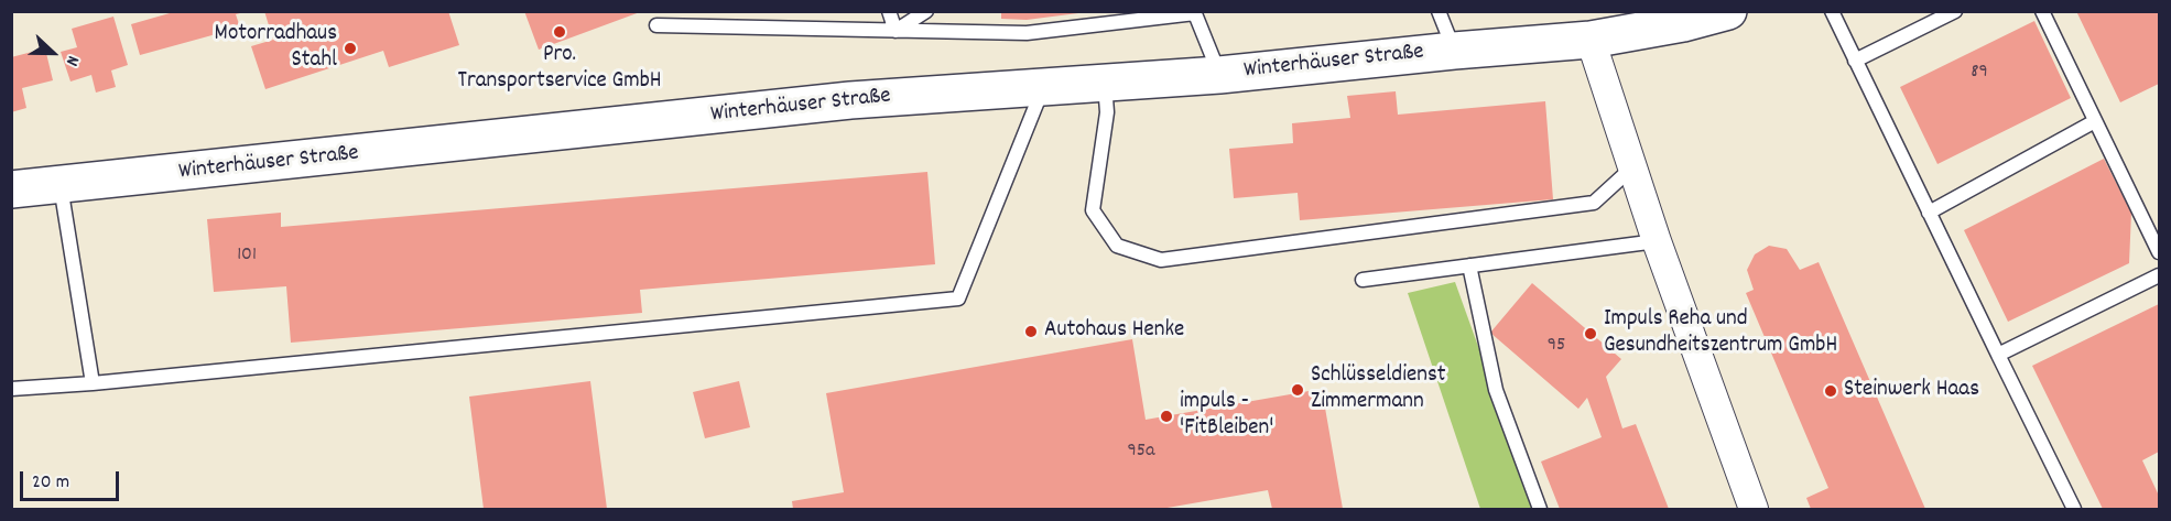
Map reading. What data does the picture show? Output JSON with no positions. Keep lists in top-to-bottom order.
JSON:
{
  "streets": {
    "main road": ["Winterhäuser Straße"]
  },
  "places": [
    "Pro. Transportservice GmbH",
    "Motorradhaus Stahl",
    "Autohaus Henke",
    "Impuls Reha und Gesundheitszentrum GmbH",
    "Schlüsseldienst Zimmermann",
    "Steinwerk Haas",
    "impuls - 'FitBleiben'"
  ],
  "house_numbers": [
    "89",
    "101",
    "95",
    "95a"
  ],
  "scale_bar": "20 m",
  "north": "right"
}
